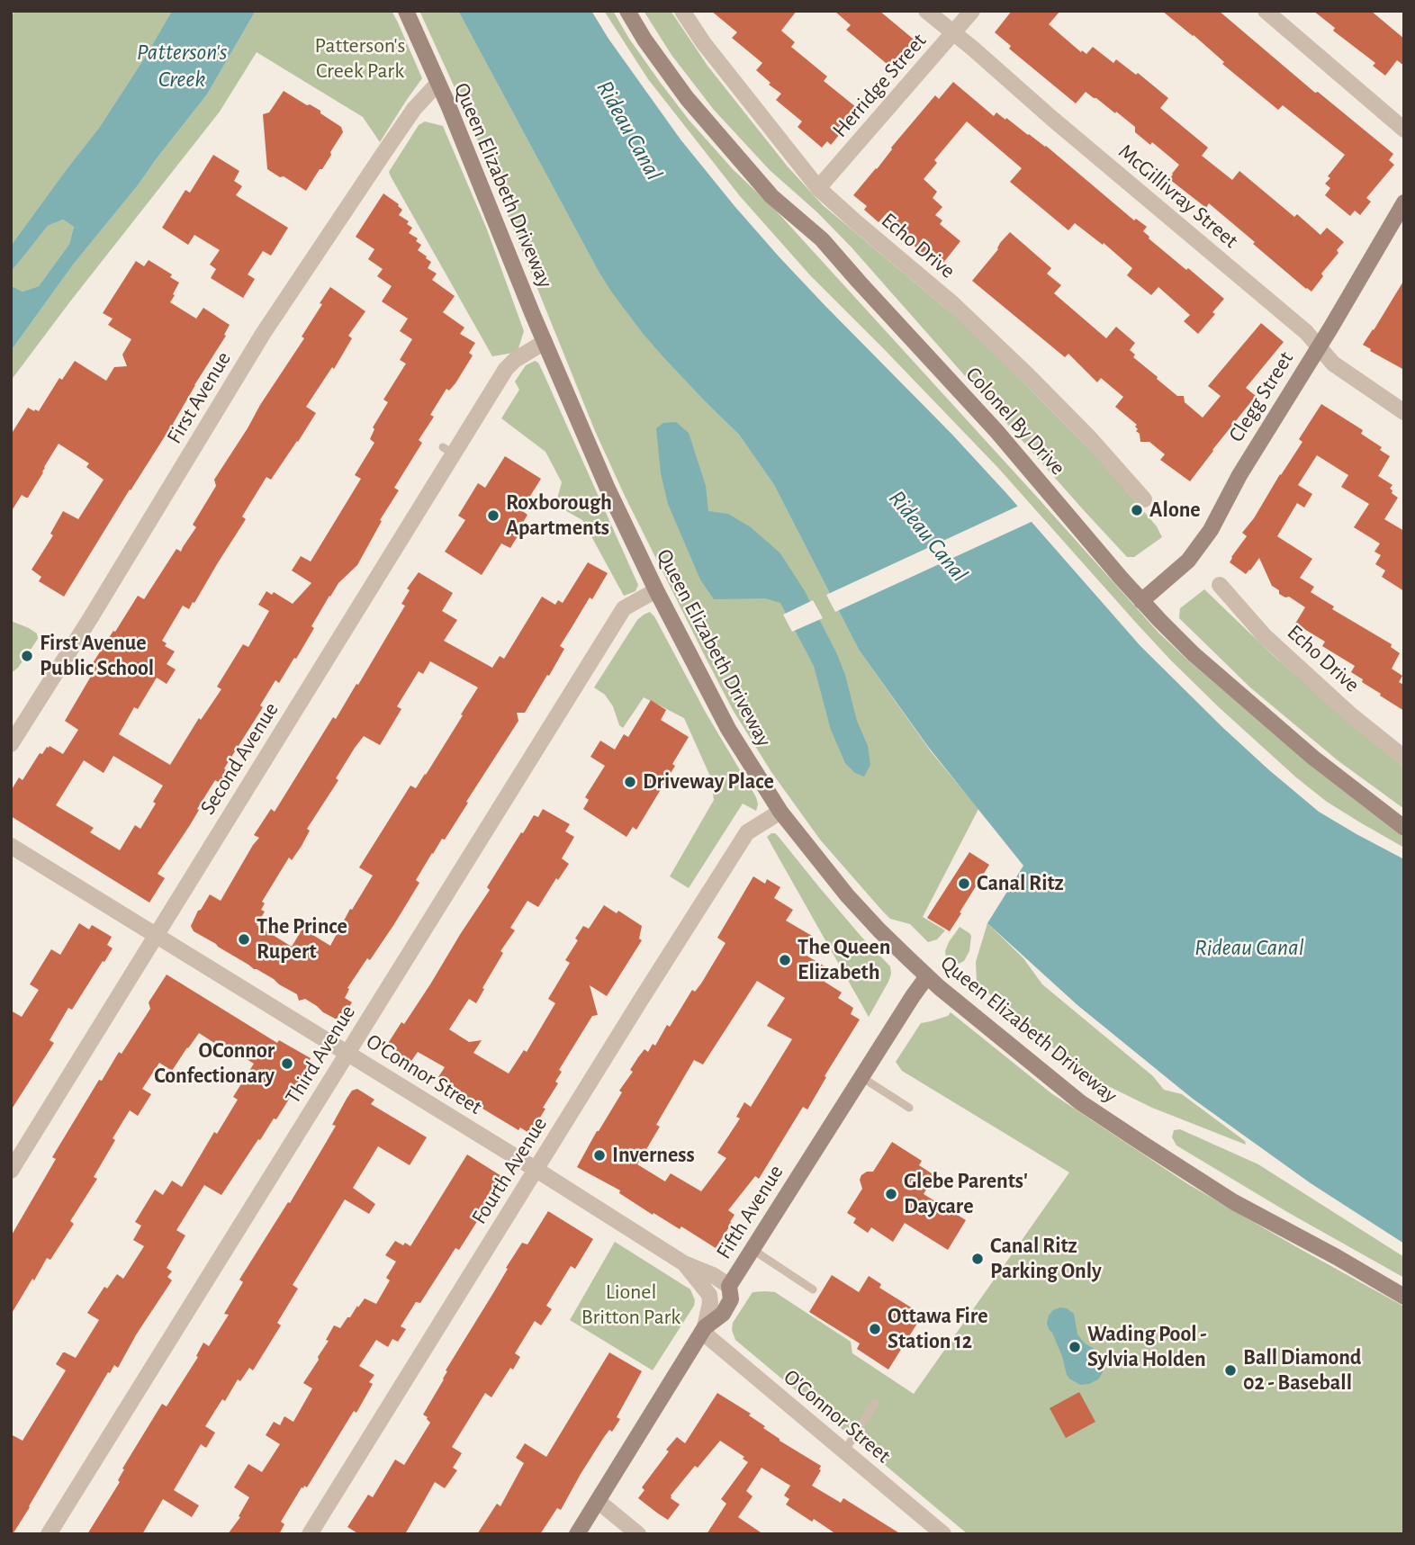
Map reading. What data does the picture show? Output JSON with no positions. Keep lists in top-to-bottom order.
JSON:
{
  "streets": {
    "main road": [
      "Queen Elizabeth Driveway",
      "Clegg Street",
      "Colonel By Drive",
      "Fifth Avenue"
    ],
    "street": [
      "Herridge Street",
      "McGillivray Street",
      "Echo Drive",
      "First Avenue",
      "Second Avenue",
      "Third Avenue",
      "O'Connor Street",
      "Fourth Avenue"
    ]
  },
  "crossings": [
    ["Herridge Street", "McGillivray Street"],
    ["Herridge Street", "Echo Drive"],
    ["Queen Elizabeth Driveway", "First Avenue"],
    ["Queen Elizabeth Driveway", "Second Avenue"],
    ["Queen Elizabeth Driveway", "Third Avenue"],
    ["Queen Elizabeth Driveway", "Fourth Avenue"],
    ["Queen Elizabeth Driveway", "Fifth Avenue"],
    ["McGillivray Street", "Clegg Street"],
    ["Clegg Street", "Colonel By Drive"],
    ["Second Avenue", "O'Connor Street"],
    ["Third Avenue", "O'Connor Street"],
    ["O'Connor Street", "Fourth Avenue"],
    ["O'Connor Street", "Fifth Avenue"]
  ],
  "water": ["Patterson's Creek", "Rideau Canal"],
  "parks": ["Patterson's Creek Park", "Lionel Britton Park"],
  "places": [
    "Alone",
    "Roxborough Apartments",
    "First Avenue Public School",
    "Driveway Place",
    "Canal Ritz",
    "The Prince Rupert",
    "The Queen Elizabeth",
    "OConnor Confectionary",
    "Inverness",
    "Glebe Parents' Daycare",
    "Canal Ritz Parking Only",
    "Ottawa Fire Station 12",
    "Wading Pool - Sylvia Holden",
    "Ball Diamond 02 - Baseball"
  ]
}
